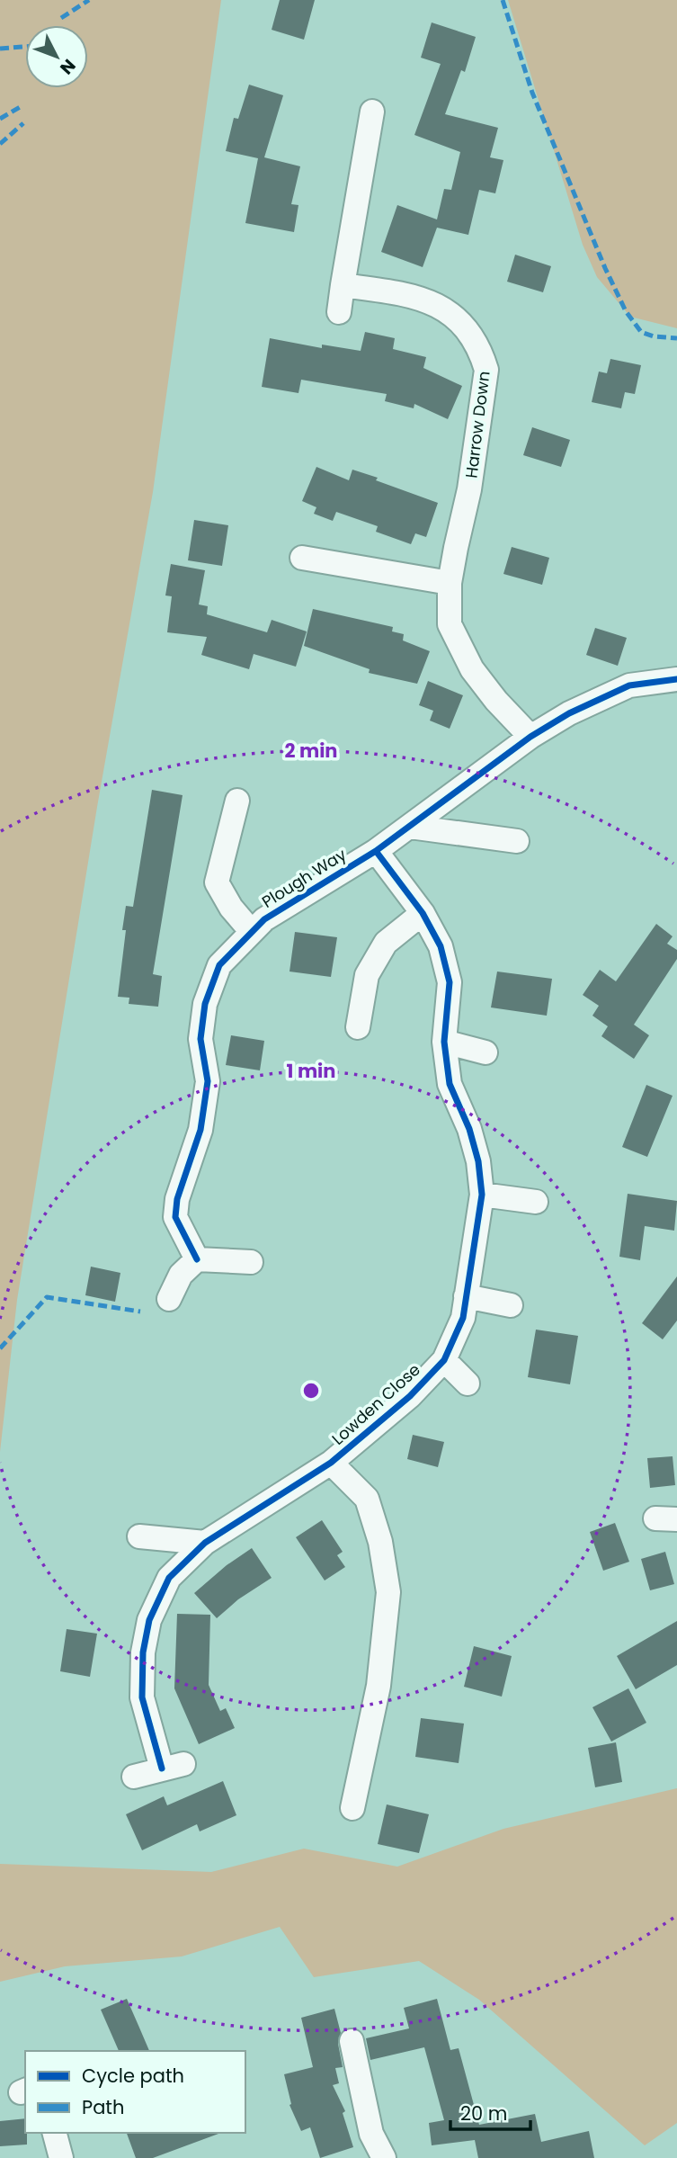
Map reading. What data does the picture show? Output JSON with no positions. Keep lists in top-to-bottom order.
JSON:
{
  "streets": {
    "street": ["Harrow Down", "Plough Way", "Lowden Close"]
  },
  "crossings": [
    ["Harrow Down", "Plough Way"],
    ["Plough Way", "Lowden Close"]
  ],
  "legend": ["Cycle path", "Path"],
  "scale_bar": "20 m",
  "north": "bottom right",
  "rings": ["2 min", "1 min"]
}
